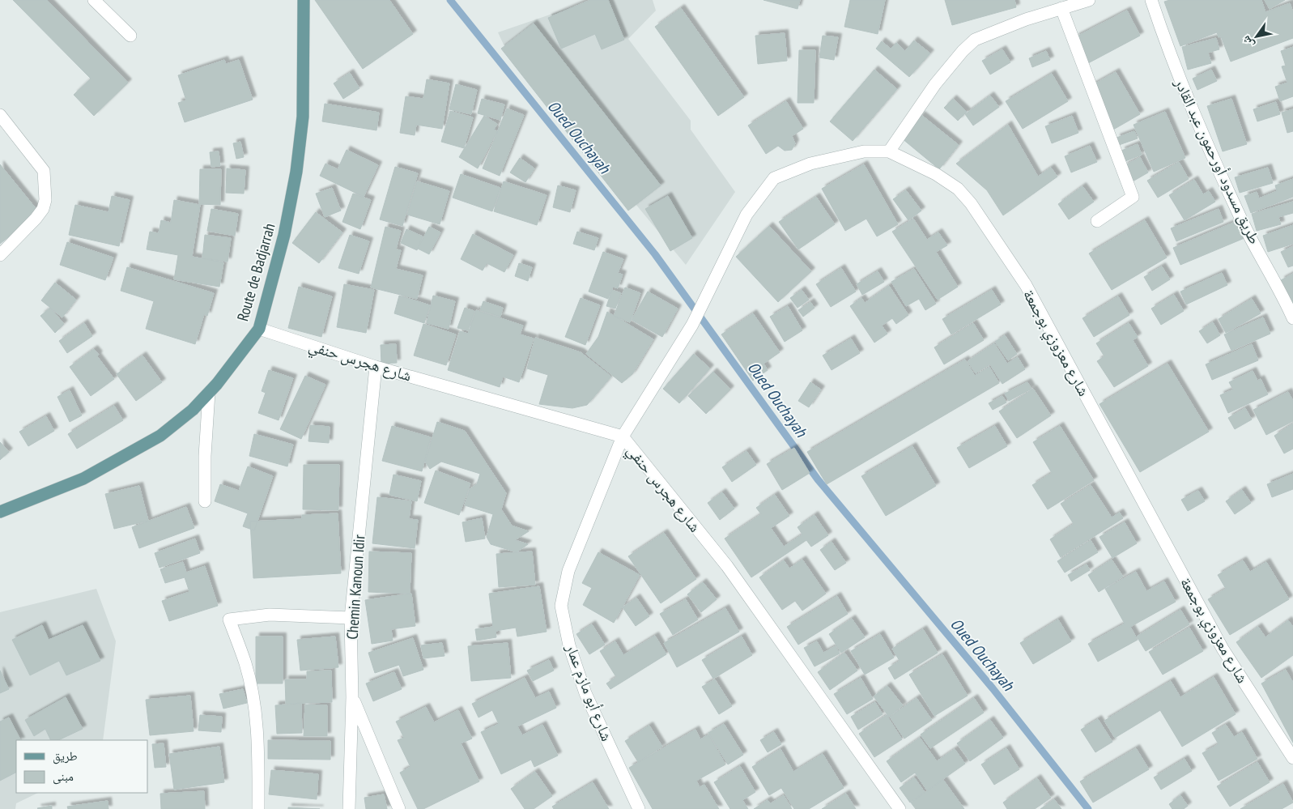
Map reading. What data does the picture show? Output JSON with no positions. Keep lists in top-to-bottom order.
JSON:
{
  "streets": {
    "main road": ["Route de Badjarrah"],
    "street": [
      "طريق مسدود أورحمون عبد القادر",
      "شارع معزوزي بوجمعة",
      "شارع هجرس حنفي",
      "Chemin Kanoun Idir",
      "شارع أبو مازم عمار"
    ]
  },
  "crossings": [
    ["Route de Badjarrah", "شارع هجرس حنفي"],
    ["شارع معزوزي بوجمعة", "شارع أبو مازم عمار"],
    ["شارع هجرس حنفي", "Chemin Kanoun Idir"],
    ["شارع هجرس حنفي", "شارع أبو مازم عمار"]
  ],
  "water": ["Oued Ouchayah"],
  "legend": ["طريق", "مبنى"],
  "north": "bottom left"
}
